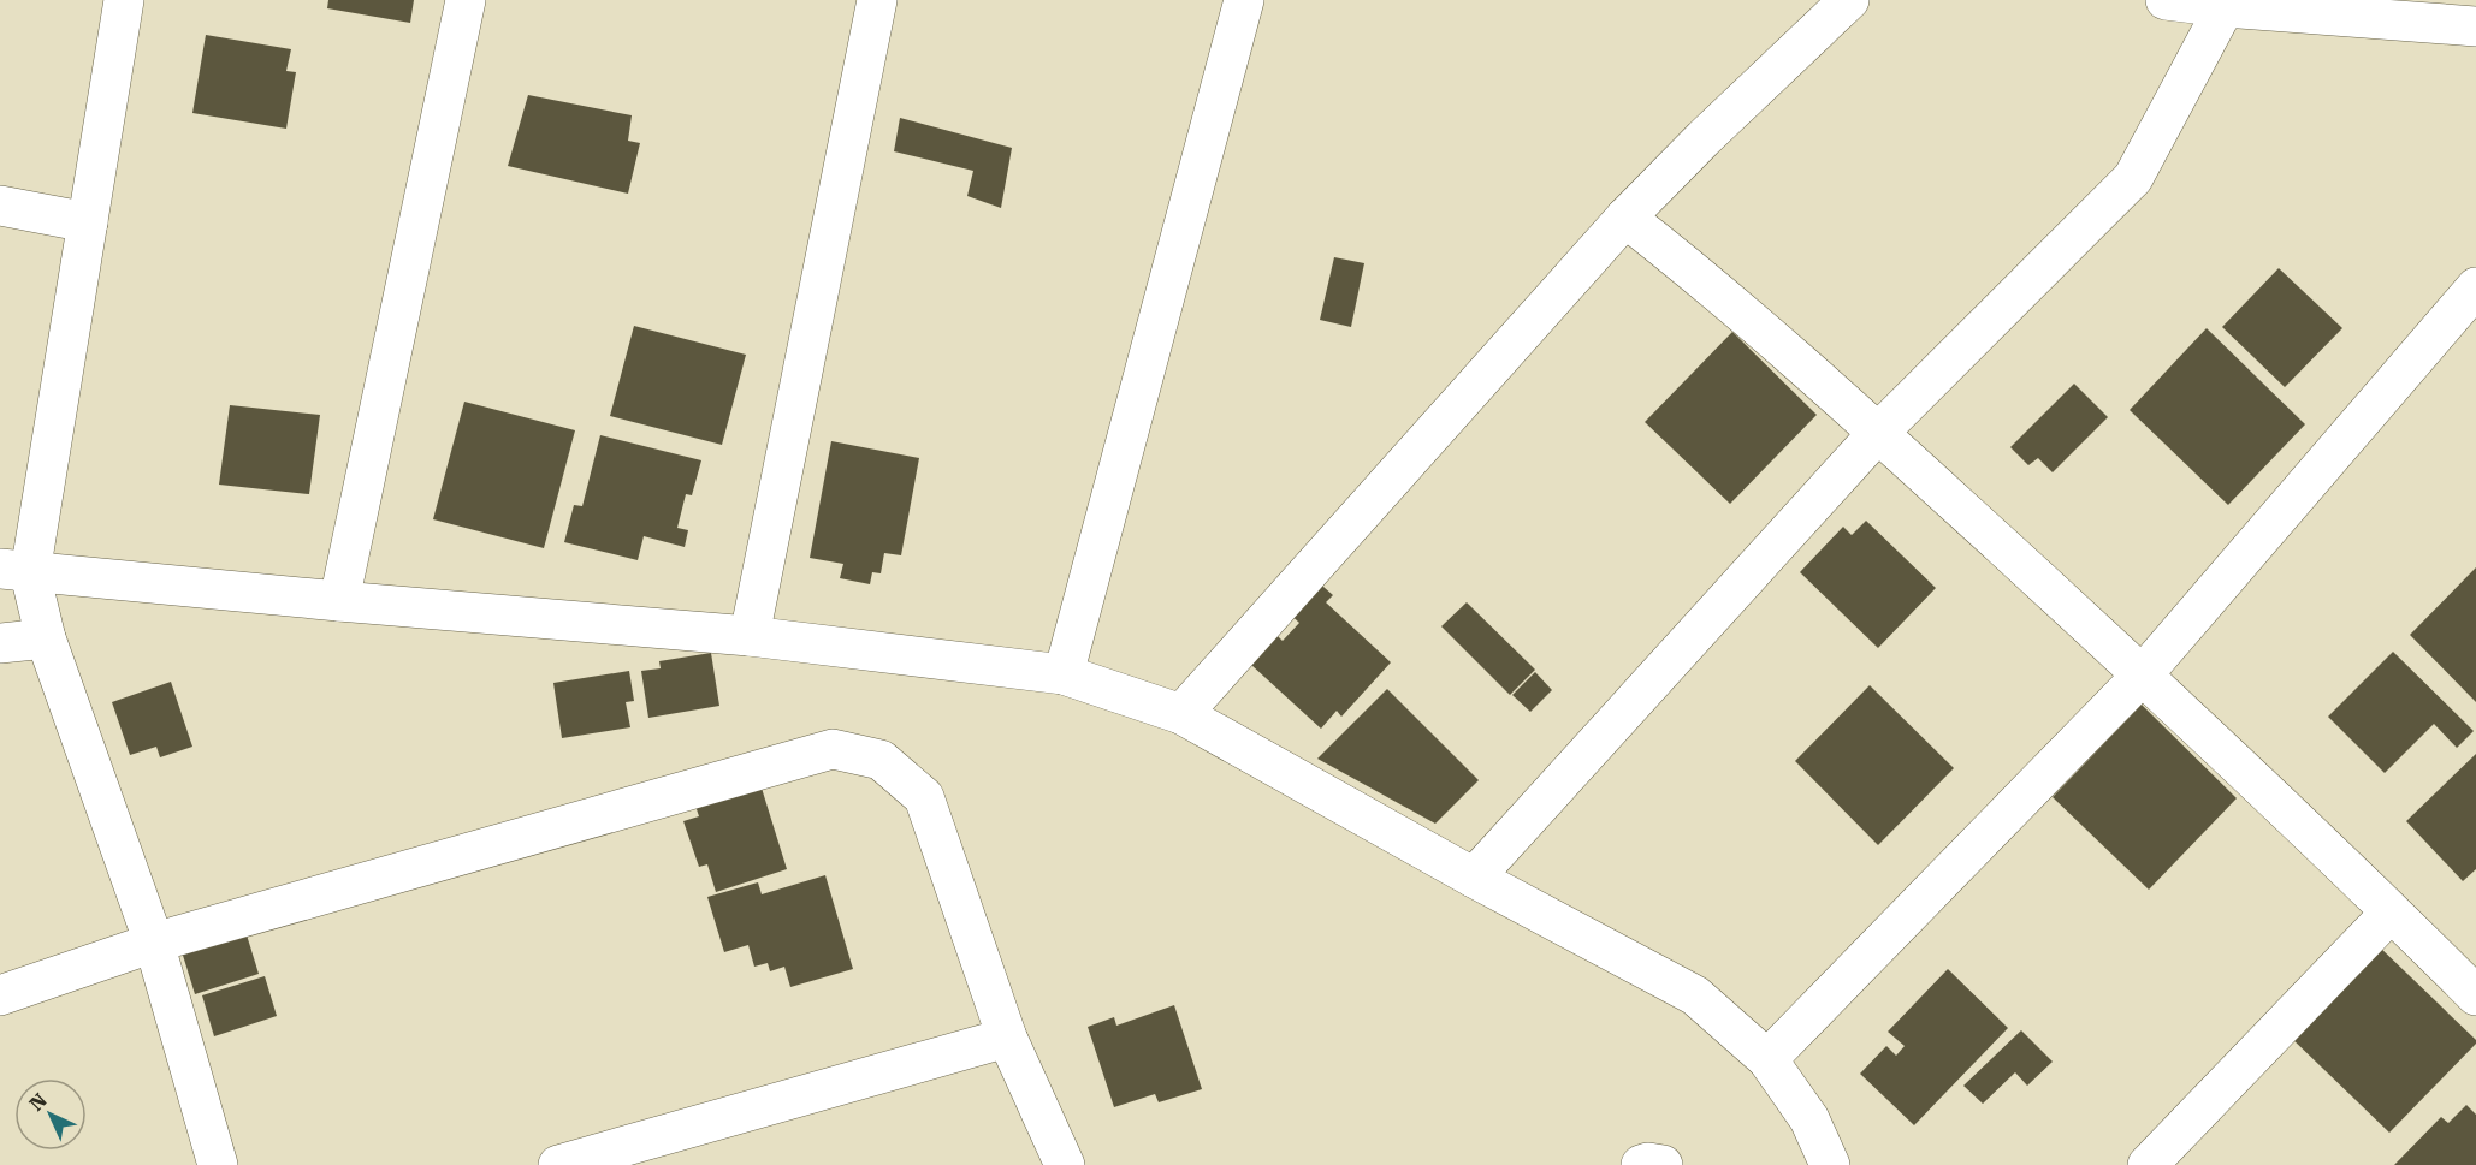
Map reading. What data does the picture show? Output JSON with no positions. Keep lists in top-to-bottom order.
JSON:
{
  "north": "top left"
}
